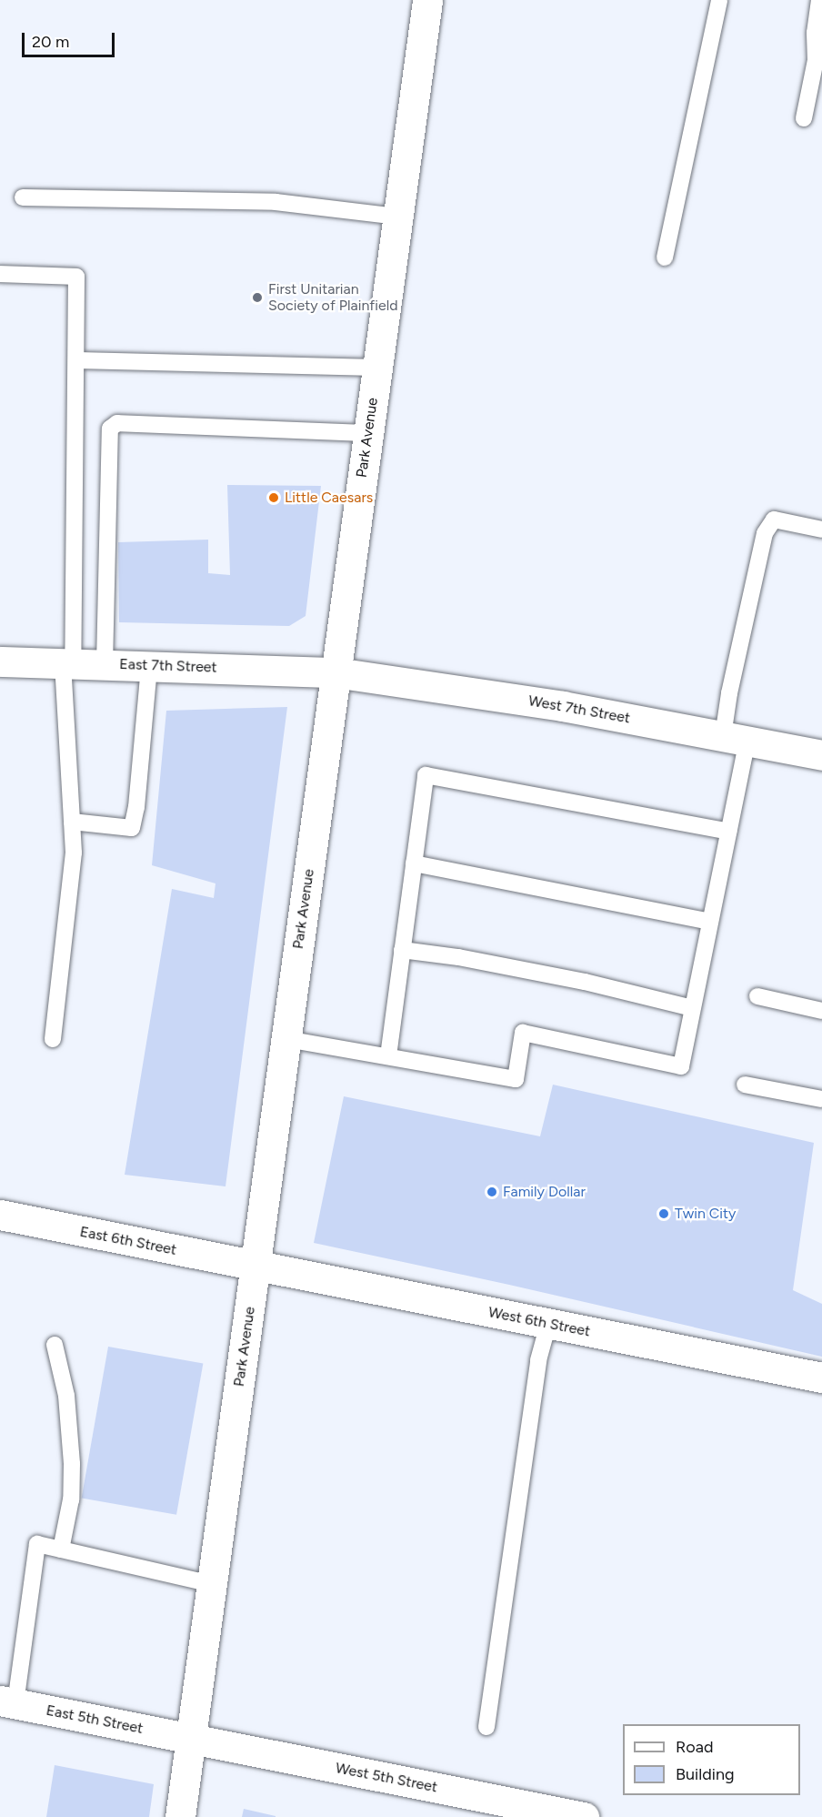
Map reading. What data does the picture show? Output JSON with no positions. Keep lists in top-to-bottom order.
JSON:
{
  "streets": {
    "main road": [
      "Park Avenue",
      "East 7th Street",
      "West 7th Street",
      "East 6th Street",
      "West 6th Street",
      "East 5th Street",
      "West 5th Street"
    ]
  },
  "crossings": [
    ["Park Avenue", "East 7th Street"],
    ["Park Avenue", "West 7th Street"],
    ["Park Avenue", "East 6th Street"],
    ["Park Avenue", "West 6th Street"],
    ["Park Avenue", "East 5th Street"],
    ["Park Avenue", "West 5th Street"],
    ["East 7th Street", "West 7th Street"],
    ["East 6th Street", "West 6th Street"],
    ["East 5th Street", "West 5th Street"]
  ],
  "places": [
    "First Unitarian Society of Plainfield",
    "Little Caesars",
    "Family Dollar",
    "Twin City"
  ],
  "legend": ["Road", "Building"],
  "scale_bar": "20 m"
}
